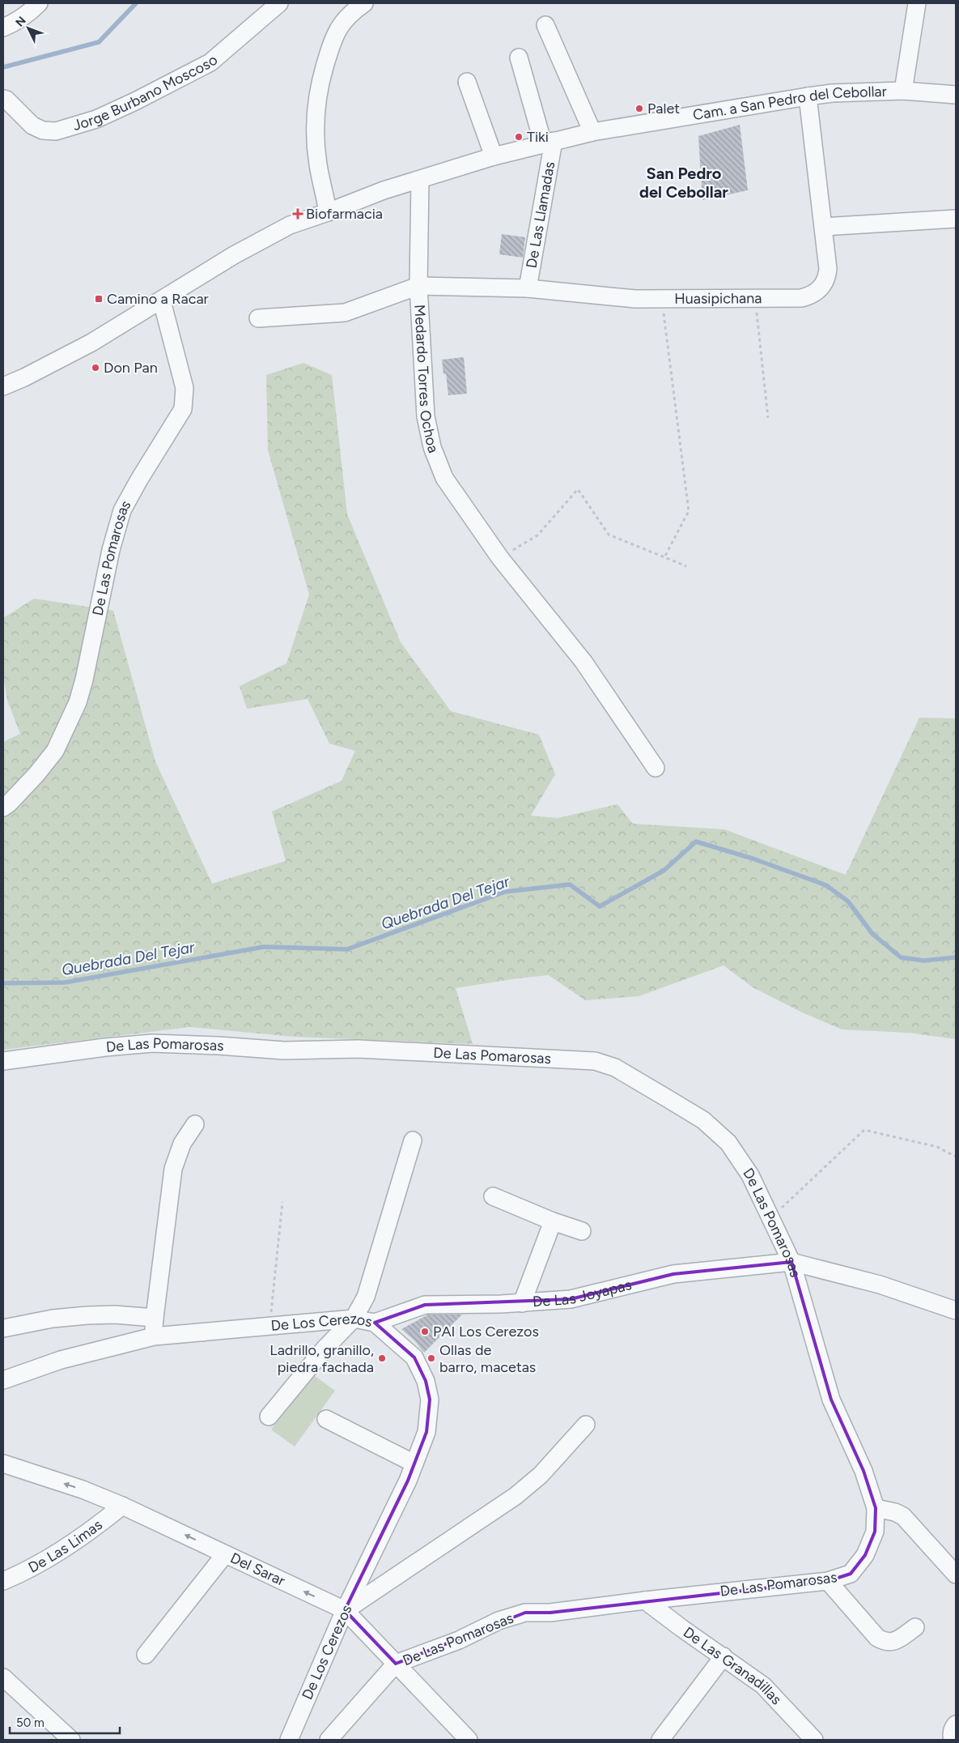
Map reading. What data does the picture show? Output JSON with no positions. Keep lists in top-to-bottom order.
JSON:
{
  "streets": {
    "street": [
      "Jorge Burbano Moscoso",
      "Cam. a San Pedro del Cebollar",
      "De Las Llamadas",
      "Huasipichana",
      "Medardo Torres Ochoa",
      "De Las Pomarosas",
      "De Las Joyapas",
      "De Los Cerezos",
      "De Las Limas",
      "Del Sarar",
      "De Las Granadillas"
    ]
  },
  "crossings": [
    ["Cam. a San Pedro del Cebollar", "De Las Llamadas"],
    ["Cam. a San Pedro del Cebollar", "Huasipichana"],
    ["Cam. a San Pedro del Cebollar", "Medardo Torres Ochoa"],
    ["Cam. a San Pedro del Cebollar", "De Las Pomarosas"],
    ["De Las Llamadas", "Huasipichana"],
    ["Huasipichana", "Medardo Torres Ochoa"],
    ["De Las Pomarosas", "De Las Joyapas"],
    ["De Las Pomarosas", "Del Sarar"],
    ["De Las Pomarosas", "De Las Granadillas"],
    ["De Las Joyapas", "De Los Cerezos"],
    ["De Los Cerezos", "Del Sarar"],
    ["De Las Limas", "Del Sarar"]
  ],
  "one_way": ["Del Sarar"],
  "districts": ["San Pedro del Cebollar"],
  "water": ["Quebrada Del Tejar"],
  "places": {
    "other": [
      "Palet",
      "Tiki",
      "Don Pan",
      "PAI Los Cerezos",
      "Ladrillo, granillo, piedra fachada",
      "Ollas de barro, macetas"
    ],
    "health": ["Biofarmacia"],
    "transit": ["Camino a Racar"]
  },
  "scale_bar": "50 m",
  "north": "top left"
}
